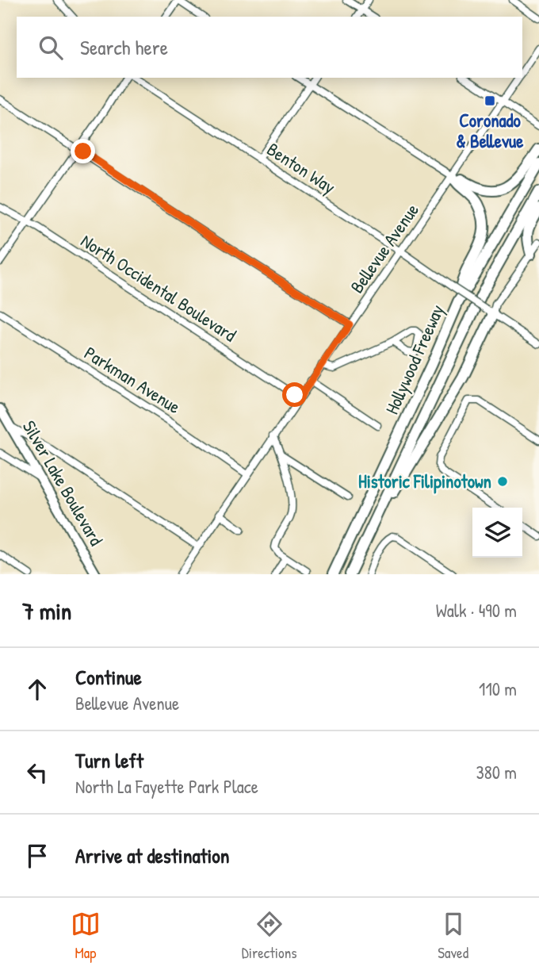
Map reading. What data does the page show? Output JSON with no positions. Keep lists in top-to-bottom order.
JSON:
{
  "streets": {
    "highway": ["Hollywood Freeway"],
    "main road": ["Silver Lake Boulevard"],
    "street": [
      "Benton Way",
      "Bellevue Avenue",
      "North Occidental Boulevard",
      "Parkman Avenue"
    ]
  },
  "crossings": [
    ["Benton Way", "Bellevue Avenue"],
    ["Bellevue Avenue", "North Occidental Boulevard"],
    ["Bellevue Avenue", "Parkman Avenue"]
  ],
  "places": {
    "transit": ["Coronado & Bellevue"],
    "other": ["Historic Filipinotown"]
  },
  "page": {
    "search": "Search here",
    "heading": ["7 min", "Walk · 490 m"],
    "list": [
      ["Continue", "Bellevue Avenue", "110 m"],
      ["Turn left", "North La Fayette Park Place", "380 m"],
      "Arrive at destination"
    ],
    "nav": ["Map", "Directions", "Saved"]
  }
}
